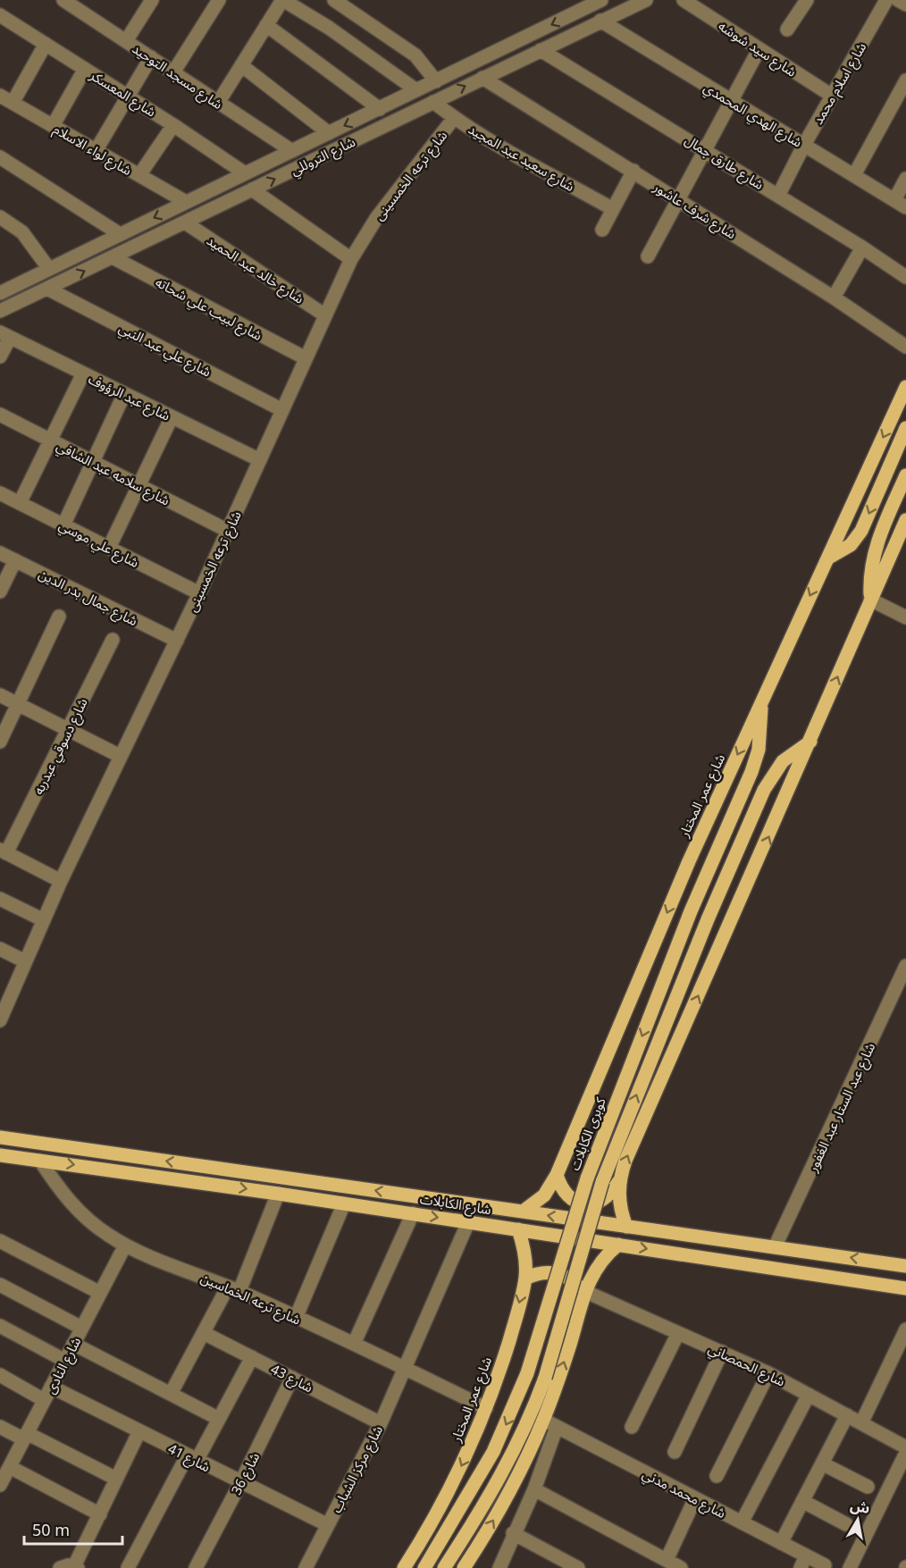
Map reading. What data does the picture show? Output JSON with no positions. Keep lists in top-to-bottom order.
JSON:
{
  "streets": {
    "main road": ["شارع عمر المختار", "كوبرى الكابلات", "شارع الكابلات"],
    "street": [
      "شارع سيد شوشه",
      "شارع مسجد التوحيد",
      "شارع اسلام محمد",
      "شارع المعسكر",
      "شارع الهدي المحمدي",
      "شارع لواء الاسلام",
      "شارع التروللي",
      "شارع سعيد عبد المجيد",
      "شارع طارق جمال",
      "شارع ترعه الخمسينى",
      "شارع شرف عاشور",
      "شارع خالد عبد الحميد",
      "شارع لبيب علي شحاته",
      "شارع علي عبد النبي",
      "شارع عبد الرؤوف",
      "شارع سلامه عبد الشافي",
      "شارع علي موسي",
      "شارع جمال بدر الدين",
      "شارع دسوقي عبدربه",
      "شارع عبد الستار عبد الغفور",
      "شارع ترعه الخماسين",
      "شارع الحمصاني",
      "شارع النادى",
      "شارع 43",
      "شارع 41",
      "شارع مركز الشباب",
      "شارع 36",
      "شارع محمد مدني"
    ]
  },
  "crossings": [
    ["شارع سيد شوشه", "شارع اسلام محمد"],
    ["شارع مسجد التوحيد", "شارع التروللي"],
    ["شارع اسلام محمد", "شارع الهدي المحمدي"],
    ["شارع اسلام محمد", "شارع طارق جمال"],
    ["شارع المعسكر", "شارع التروللي"],
    ["شارع الهدي المحمدي", "شارع التروللي"],
    ["شارع لواء الاسلام", "شارع التروللي"],
    ["شارع التروللي", "شارع سعيد عبد المجيد"],
    ["شارع التروللي", "شارع طارق جمال"],
    ["شارع التروللي", "شارع شرف عاشور"],
    ["شارع التروللي", "شارع خالد عبد الحميد"],
    ["شارع التروللي", "شارع لبيب علي شحاته"],
    ["شارع التروللي", "شارع علي عبد النبي"],
    ["شارع سعيد عبد المجيد", "شارع ترعه الخمسينى"],
    ["شارع ترعه الخمسينى", "شارع خالد عبد الحميد"],
    ["شارع ترعه الخمسينى", "شارع لبيب علي شحاته"],
    ["شارع ترعه الخمسينى", "شارع علي عبد النبي"],
    ["شارع ترعه الخمسينى", "شارع عبد الرؤوف"],
    ["شارع ترعه الخمسينى", "شارع سلامه عبد الشافي"],
    ["شارع ترعه الخمسينى", "شارع علي موسي"],
    ["شارع ترعه الخمسينى", "شارع جمال بدر الدين"],
    ["شارع عمر المختار", "كوبرى الكابلات"],
    ["شارع عمر المختار", "شارع الكابلات"],
    ["شارع عمر المختار", "شارع ترعه الخماسين"],
    ["شارع عبد الستار عبد الغفور", "شارع الكابلات"],
    ["شارع الكابلات", "شارع ترعه الخماسين"],
    ["شارع الكابلات", "شارع مركز الشباب"],
    ["شارع ترعه الخماسين", "شارع النادى"],
    ["شارع ترعه الخماسين", "شارع مركز الشباب"],
    ["شارع النادى", "شارع 41"],
    ["شارع 43", "شارع مركز الشباب"],
    ["شارع 43", "شارع 36"],
    ["شارع 41", "شارع مركز الشباب"],
    ["شارع 41", "شارع 36"]
  ],
  "scale_bar": "50 m",
  "north": "top"
}
